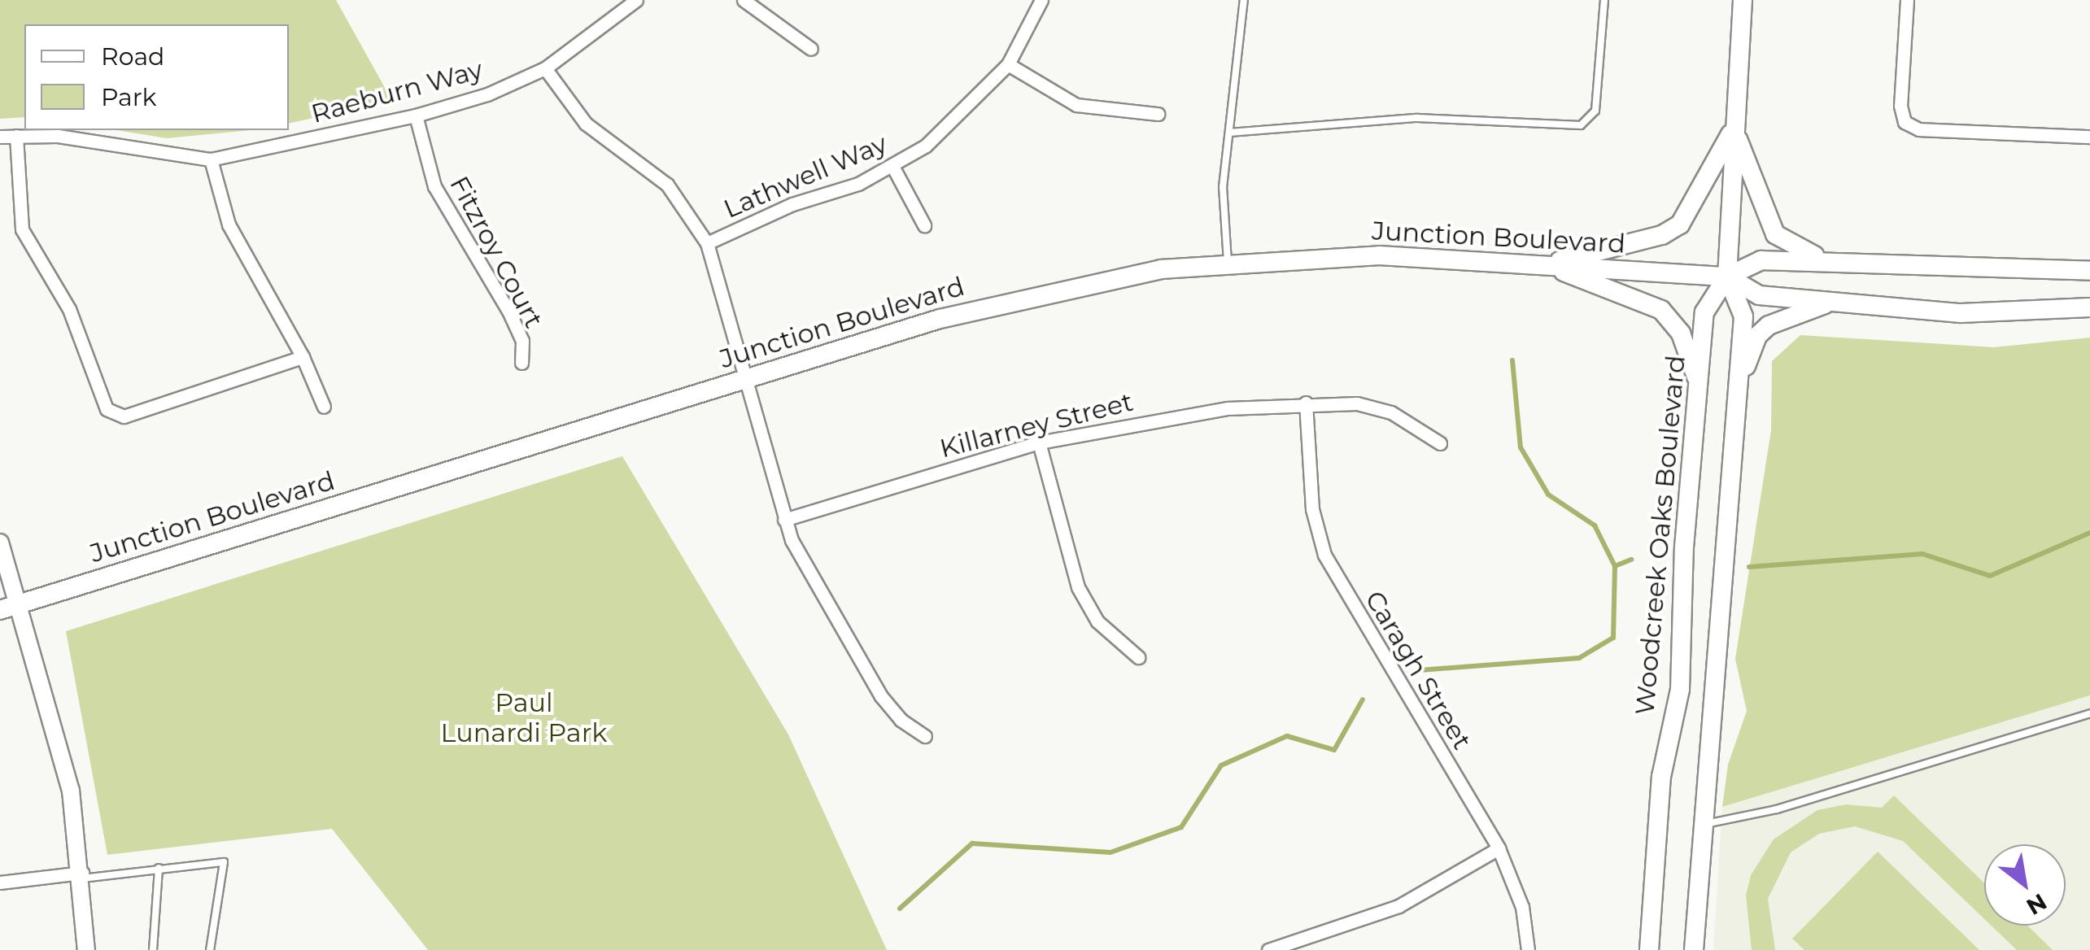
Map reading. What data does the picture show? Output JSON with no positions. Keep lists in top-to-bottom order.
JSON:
{
  "streets": {
    "main road": ["Junction Boulevard", "Woodcreek Oaks Boulevard"],
    "street": [
      "Raeburn Way",
      "Lathwell Way",
      "Fitzroy Court",
      "Killarney Street",
      "Caragh Street"
    ]
  },
  "crossings": [
    ["Raeburn Way", "Fitzroy Court"],
    ["Junction Boulevard", "Woodcreek Oaks Boulevard"],
    ["Killarney Street", "Caragh Street"]
  ],
  "parks": ["Paul Lunardi Park"],
  "legend": ["Road", "Park"],
  "north": "bottom right"
}
